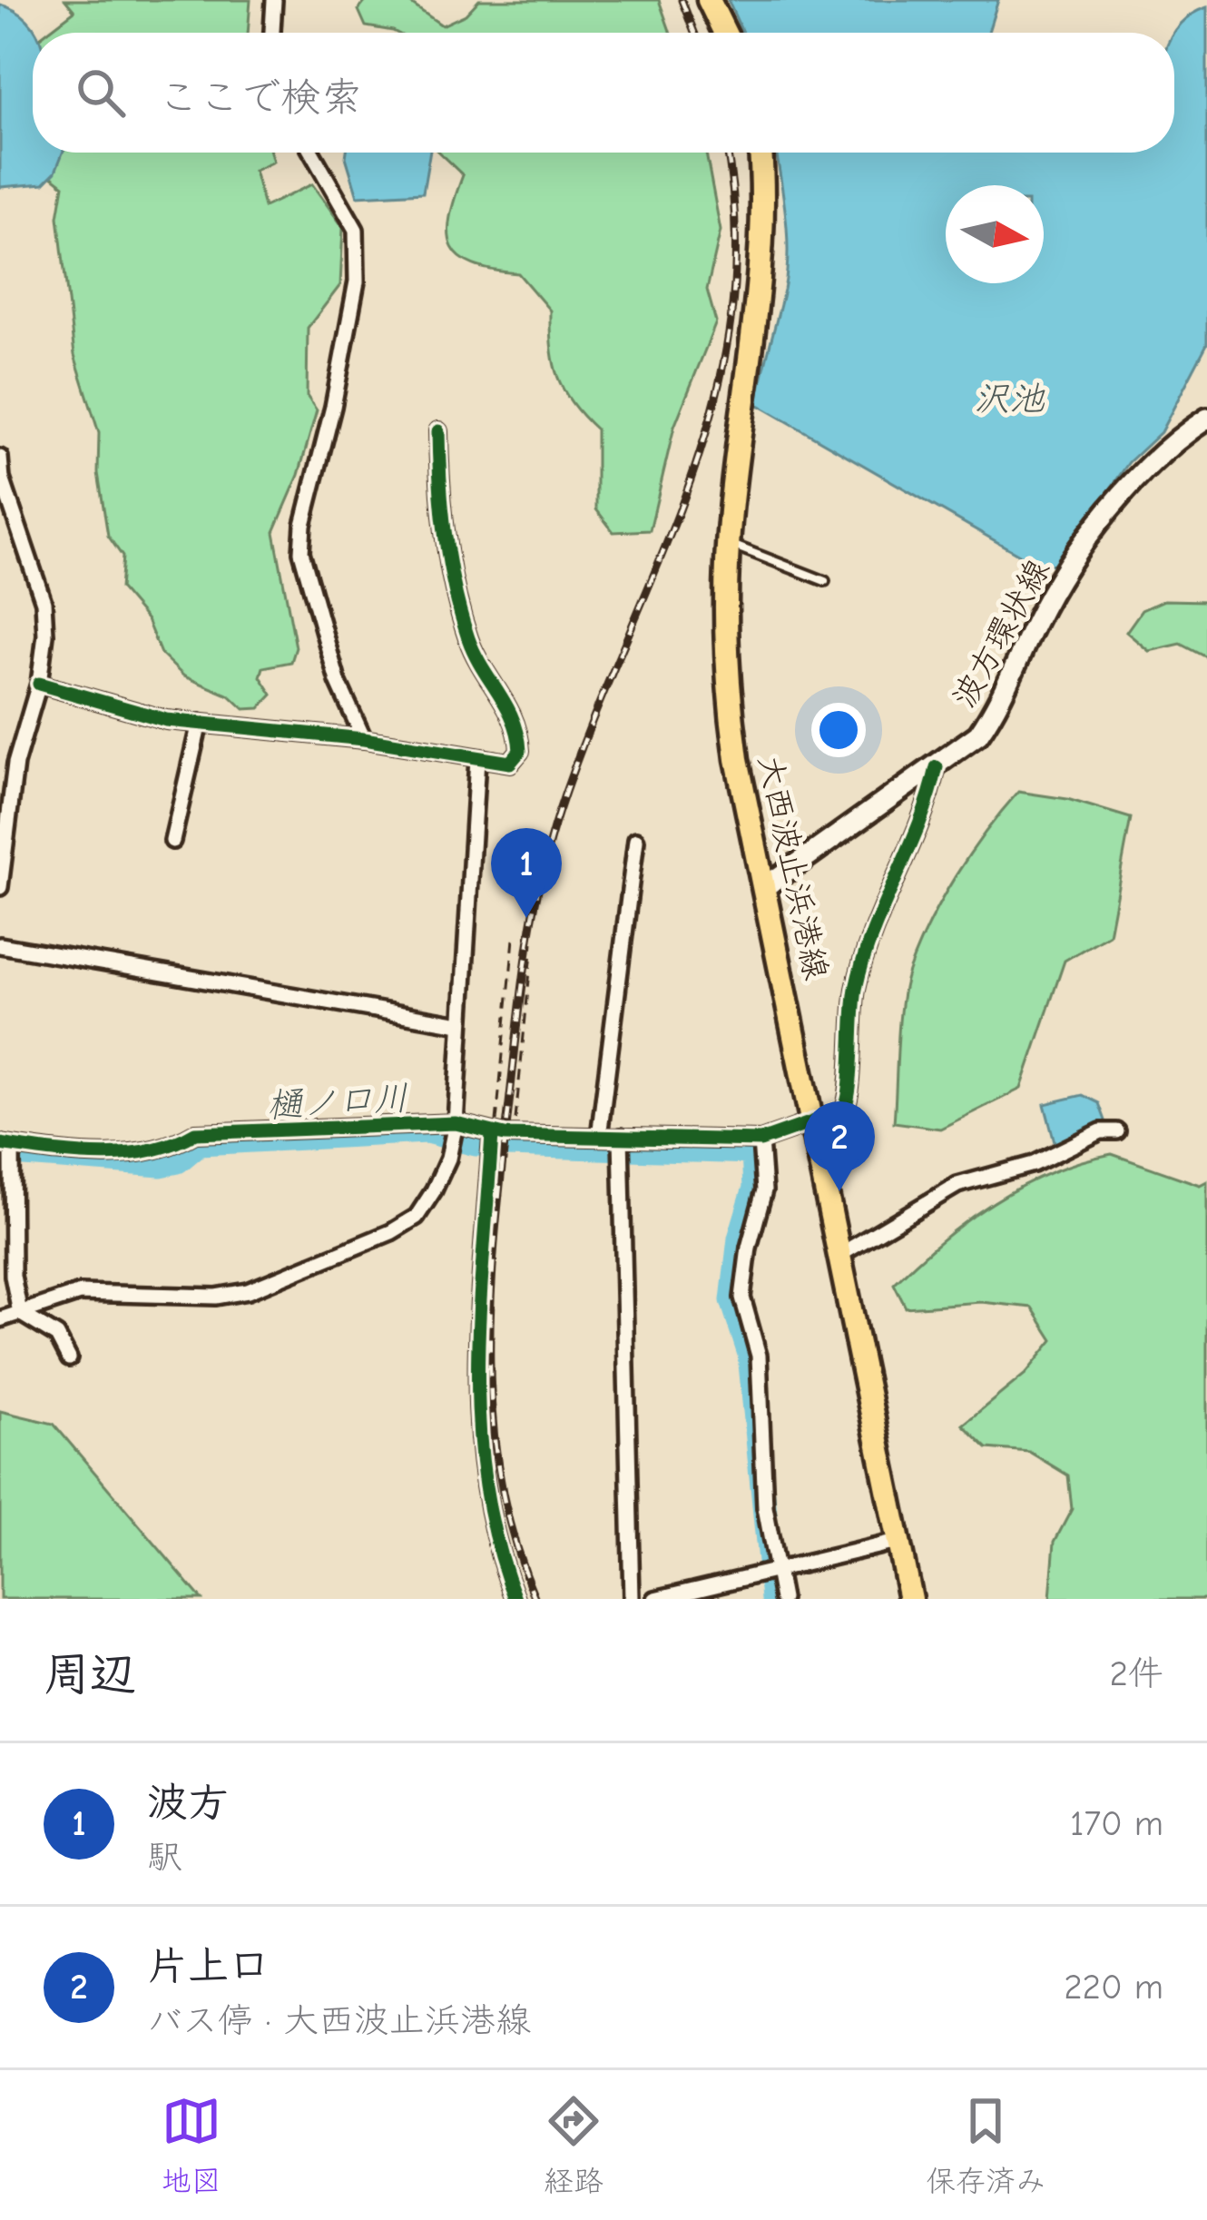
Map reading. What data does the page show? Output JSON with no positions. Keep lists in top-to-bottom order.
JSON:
{
  "streets": {
    "main road": ["波方環状線", "大西波止浜港線"]
  },
  "crossings": [
    ["波方環状線", "大西波止浜港線"]
  ],
  "water": ["沢池", "樋ノ口川"],
  "north": "right",
  "page": {
    "search": "ここで検索",
    "pins": ["1", "2"],
    "heading": ["周辺", "2件"],
    "list": [
      {
        "mark": "1",
        "name": "波方",
        "note": "駅",
        "value": "170 m"
      },
      {
        "mark": "2",
        "name": "片上口",
        "note": "バス停 · 大西波止浜港線",
        "value": "220 m"
      }
    ],
    "nav": ["地図", "経路", "保存済み"]
  }
}
